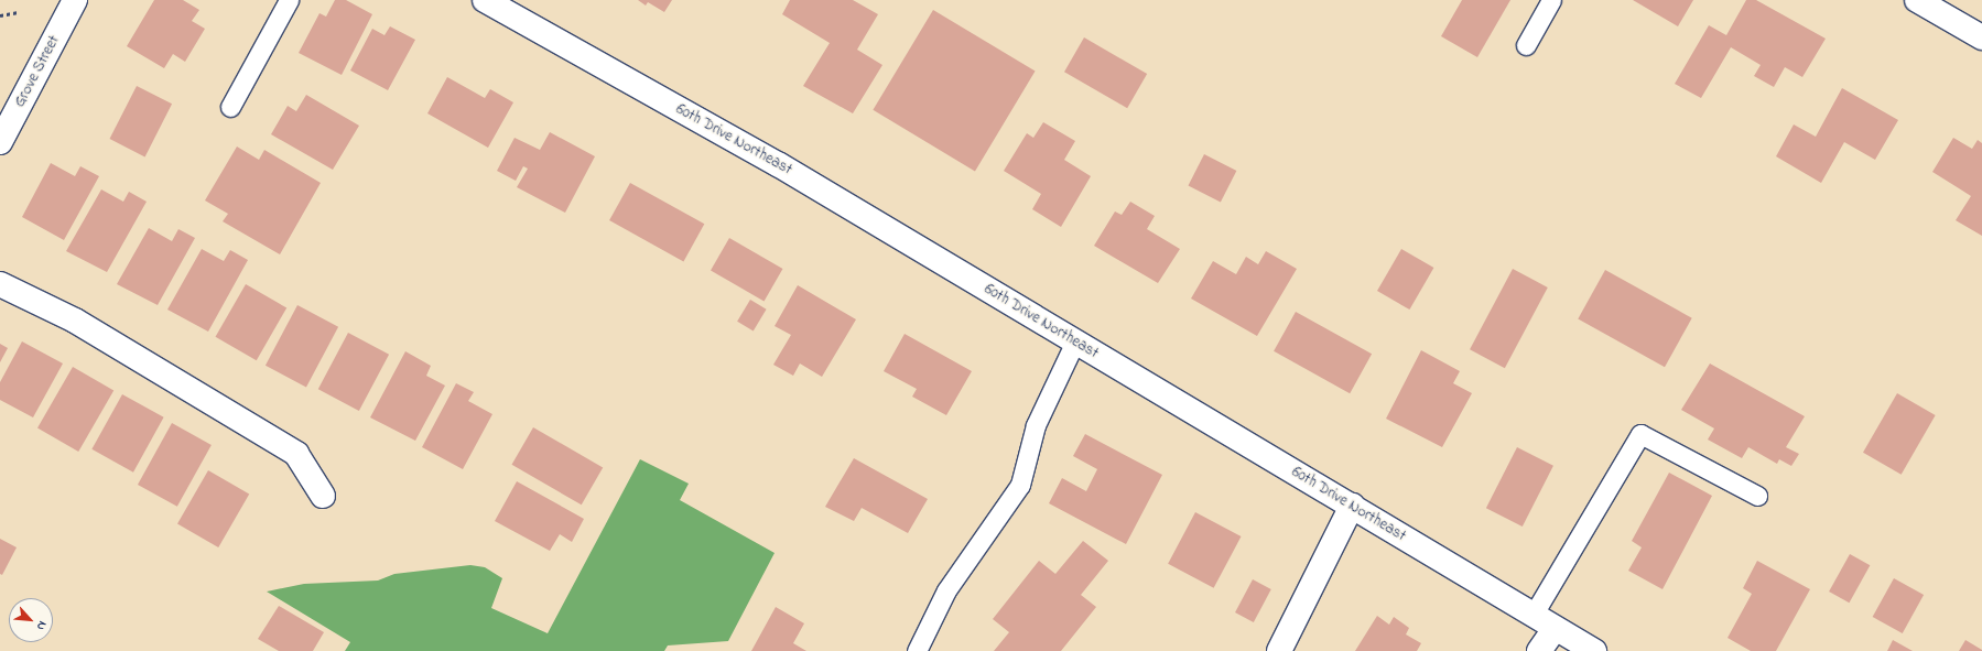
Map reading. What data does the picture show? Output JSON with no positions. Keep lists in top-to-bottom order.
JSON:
{
  "streets": {
    "street": ["Grove Street", "60th Drive Northeast"]
  },
  "north": "bottom right"
}
